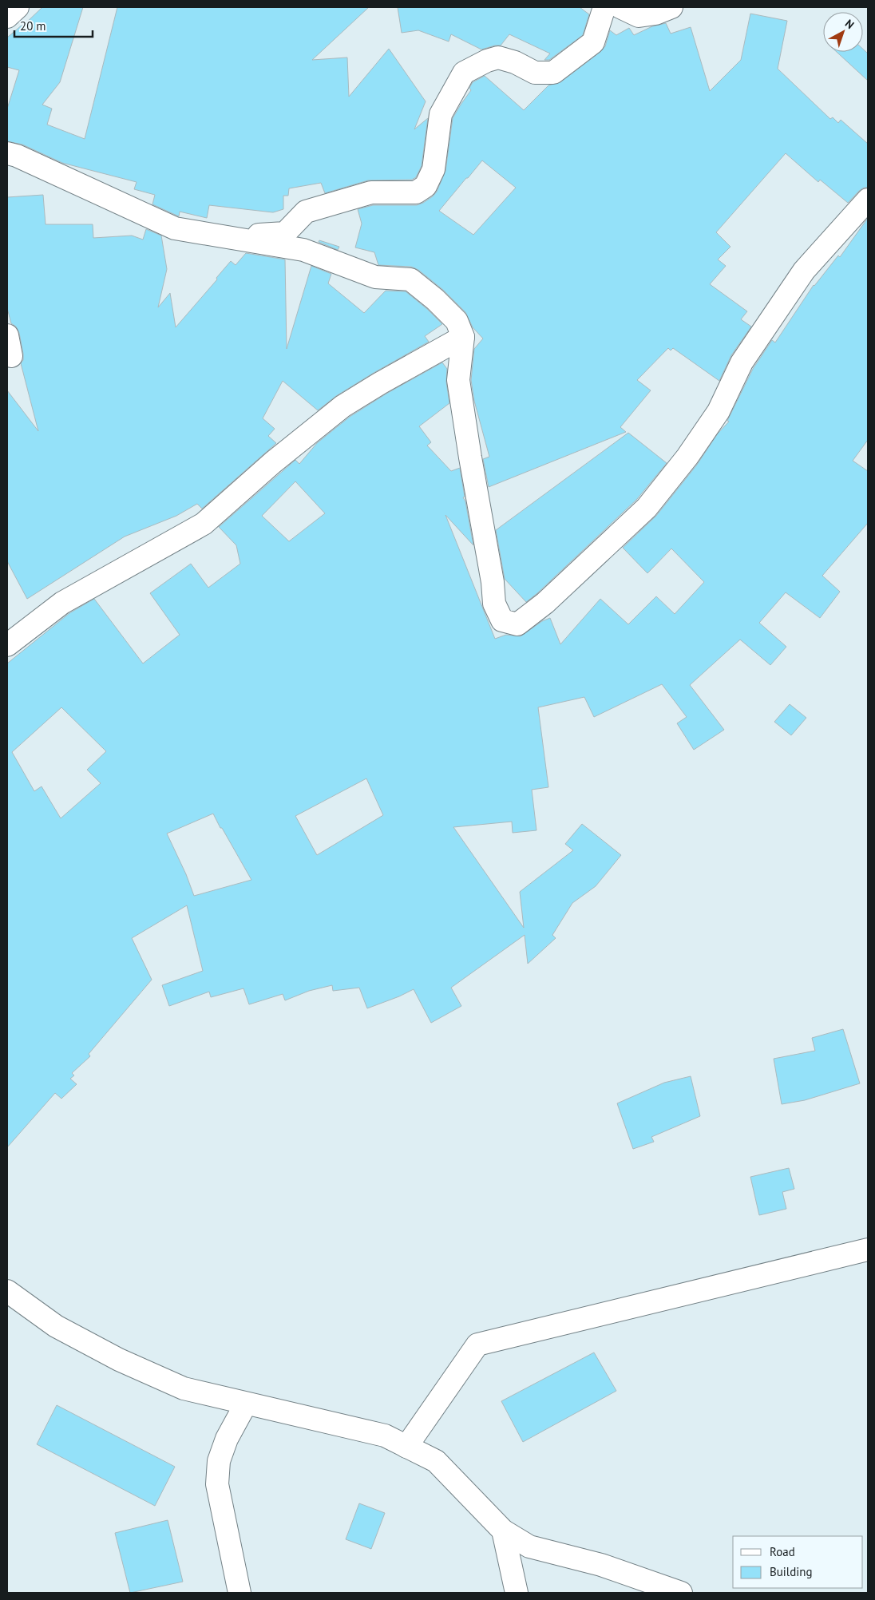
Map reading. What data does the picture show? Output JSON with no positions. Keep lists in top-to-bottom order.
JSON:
{
  "legend": ["Road", "Building"],
  "scale_bar": "20 m",
  "north": "top right"
}
